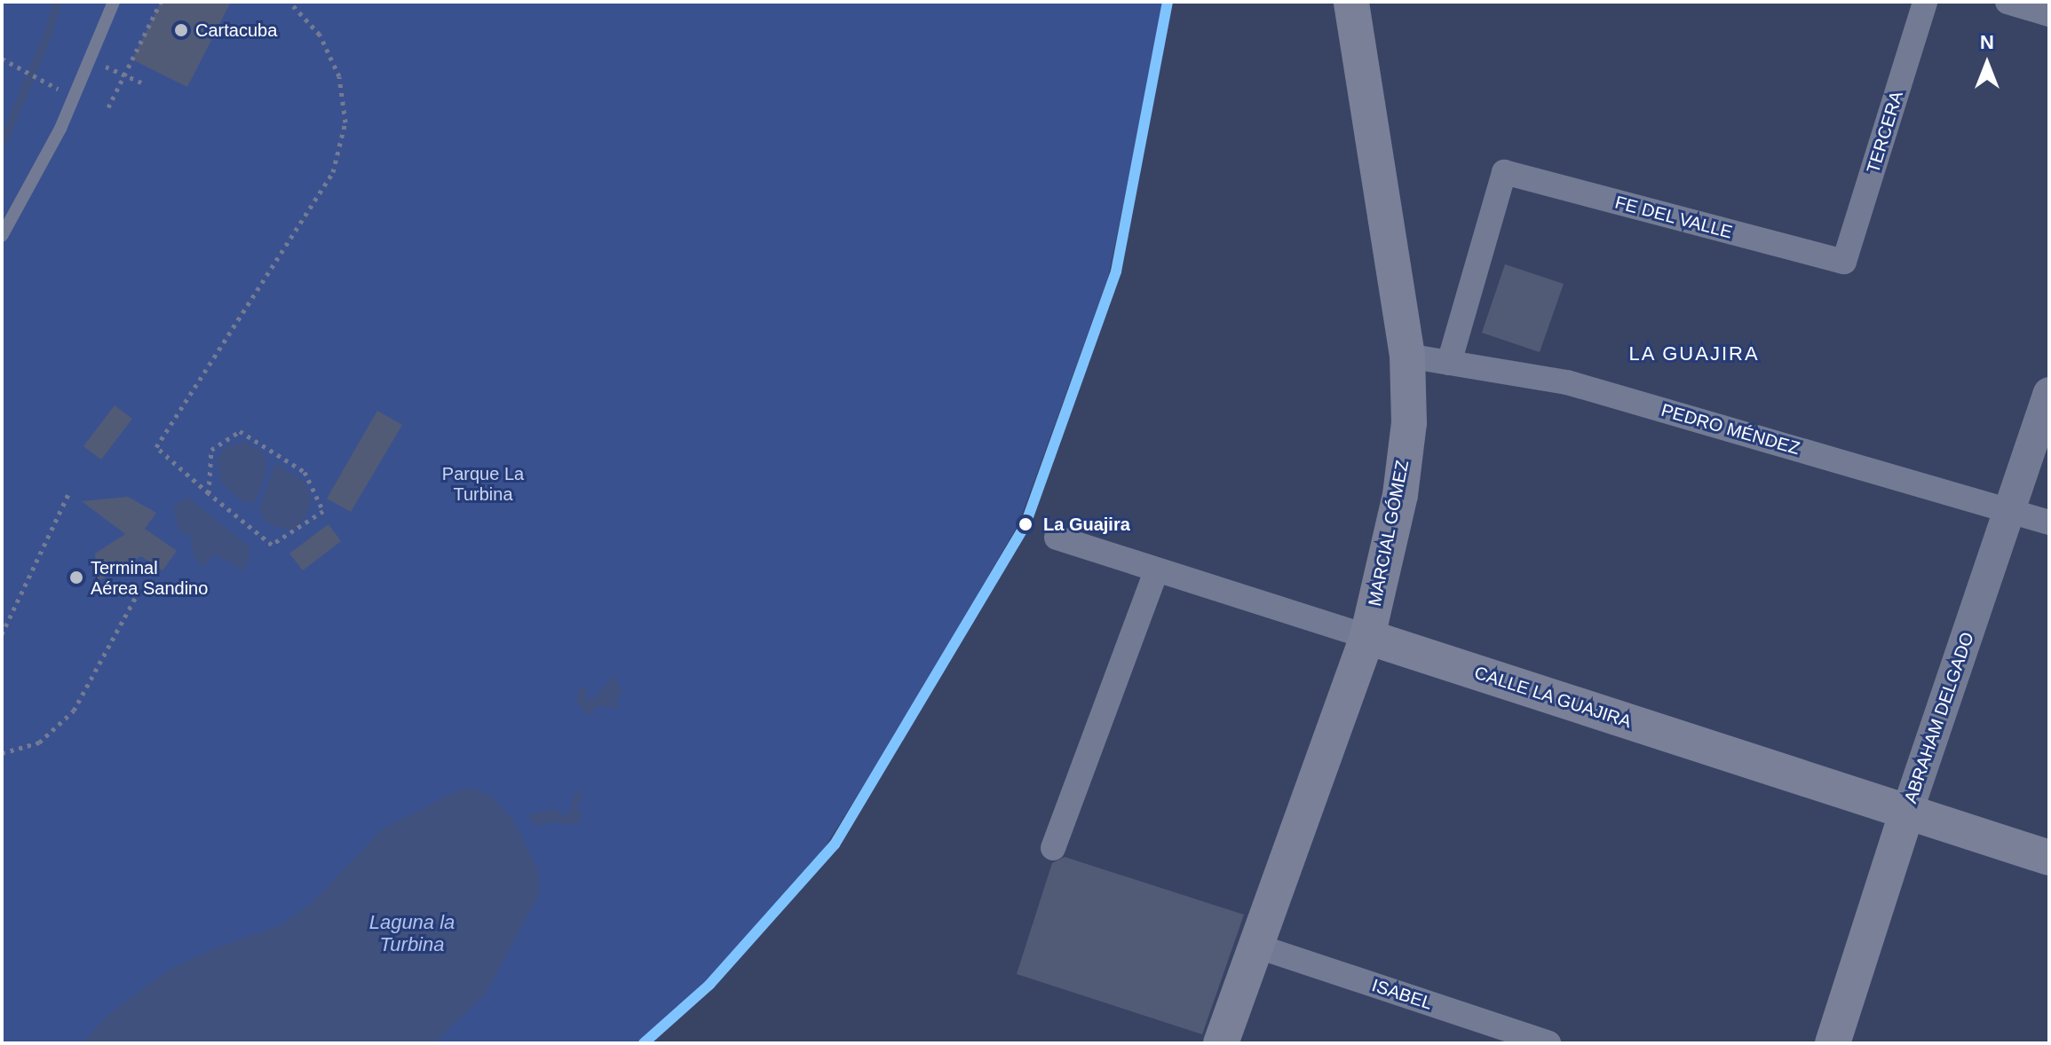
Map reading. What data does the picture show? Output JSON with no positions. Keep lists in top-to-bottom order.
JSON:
{
  "streets": {
    "main road": ["MARCIAL GÓMEZ", "CALLE LA GUAJIRA", "ABRAHAM DELGADO"],
    "street": [
      "TERCERA",
      "FE DEL VALLE",
      "PEDRO MÉNDEZ",
      "ISABEL"
    ]
  },
  "crossings": [
    ["TERCERA", "FE DEL VALLE"],
    ["FE DEL VALLE", "PEDRO MÉNDEZ"],
    ["PEDRO MÉNDEZ", "MARCIAL GÓMEZ"],
    ["PEDRO MÉNDEZ", "ABRAHAM DELGADO"],
    ["MARCIAL GÓMEZ", "CALLE LA GUAJIRA"],
    ["MARCIAL GÓMEZ", "ISABEL"],
    ["CALLE LA GUAJIRA", "ABRAHAM DELGADO"]
  ],
  "districts": ["LA GUAJIRA"],
  "water": ["Laguna la Turbina"],
  "parks": ["Parque La Turbina"],
  "places": ["Cartacuba", "La Guajira", "Terminal Aérea Sandino"],
  "north": "top"
}
